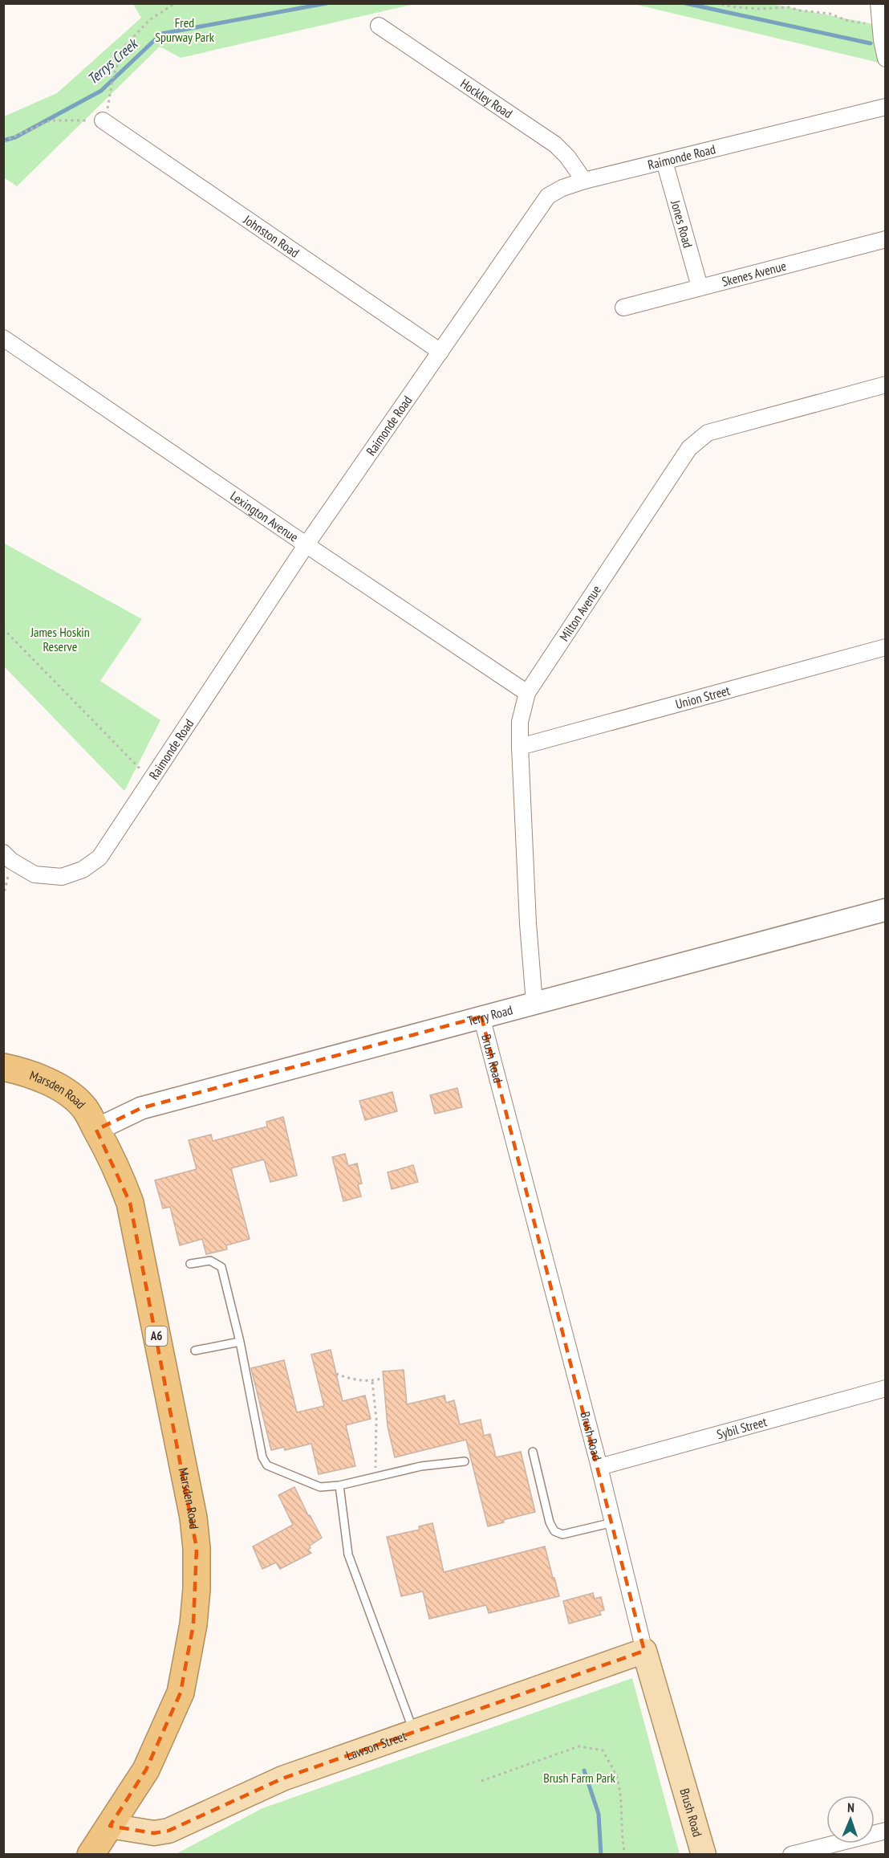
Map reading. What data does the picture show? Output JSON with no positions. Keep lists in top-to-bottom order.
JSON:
{
  "streets": {
    "highway": ["Marsden Road", "A6"],
    "main road": ["Brush Road", "Lawson Street"],
    "street": [
      "Hockley Road",
      "Raimonde Road",
      "Jones Road",
      "Johnston Road",
      "Skenes Avenue",
      "Lexington Avenue",
      "Milton Avenue",
      "Union Street",
      "Terry Road",
      "Sybil Street"
    ]
  },
  "crossings": [
    ["Hockley Road", "Raimonde Road"],
    ["Raimonde Road", "Jones Road"],
    ["Raimonde Road", "Johnston Road"],
    ["Raimonde Road", "Lexington Avenue"],
    ["Jones Road", "Skenes Avenue"],
    ["Lexington Avenue", "Milton Avenue"],
    ["Milton Avenue", "Union Street"],
    ["Milton Avenue", "Terry Road"],
    ["Terry Road", "Brush Road"],
    ["Terry Road", "Marsden Road"],
    ["Brush Road", "Sybil Street"],
    ["Brush Road", "Lawson Street"],
    ["Marsden Road", "Lawson Street"]
  ],
  "water": ["Terrys Creek"],
  "parks": ["Fred Spurway Park", "James Hoskin Reserve", "Brush Farm Park"],
  "north": "top"
}
